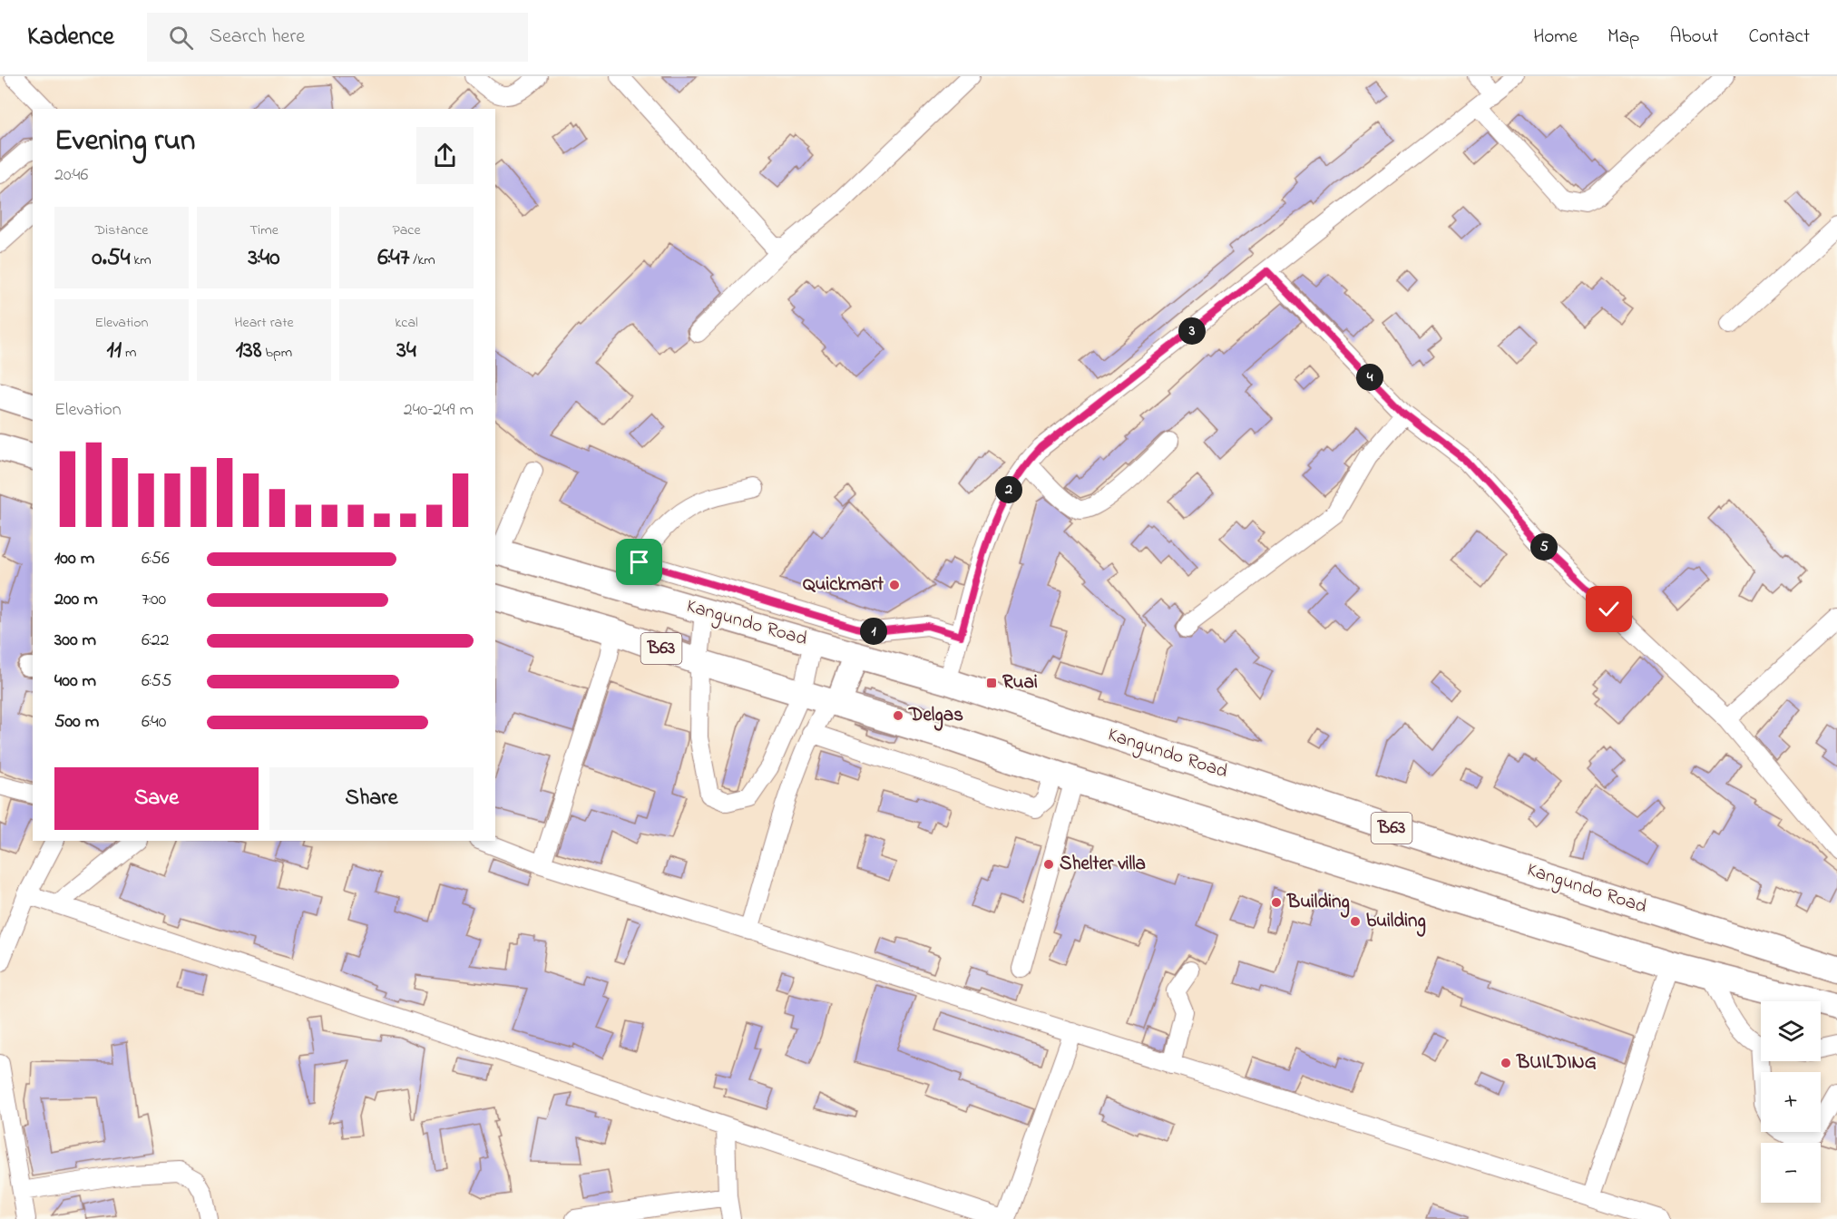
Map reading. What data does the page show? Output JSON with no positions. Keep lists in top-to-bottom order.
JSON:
{
  "streets": {
    "highway": ["Kangundo Road", "B63"]
  },
  "places": {
    "other": [
      "Quickmart",
      "Delgas",
      "Shelter villa",
      "Building",
      "building",
      "BUILDING"
    ],
    "transit": ["Ruai"]
  },
  "page": {
    "header": "Kadence",
    "search": "Search here",
    "nav": [
      "Home",
      "Map",
      "About",
      "Contact"
    ],
    "heading": ["Evening run", "20:46"],
    "stats": [
      ["Distance", "0.54 km"],
      ["Time", "3:40"],
      ["Pace", "6:47 /km"],
      ["Elevation", "11 m"],
      ["Heart rate", "138 bpm"],
      ["kcal", "34"]
    ],
    "pins": [
      "3",
      "4",
      "2",
      "5",
      "1"
    ],
    "chart": ["Elevation", "240–249 m"],
    "list": [
      {
        "name": "100 m",
        "note": "6:56"
      },
      {
        "name": "200 m",
        "note": "7:00"
      },
      {
        "name": "300 m",
        "note": "6:22"
      },
      {
        "name": "400 m",
        "note": "6:55"
      },
      {
        "name": "500 m",
        "note": "6:40"
      }
    ],
    "buttons": ["Save", "Share"],
    "map_buttons": ["+", "−"]
  }
}
